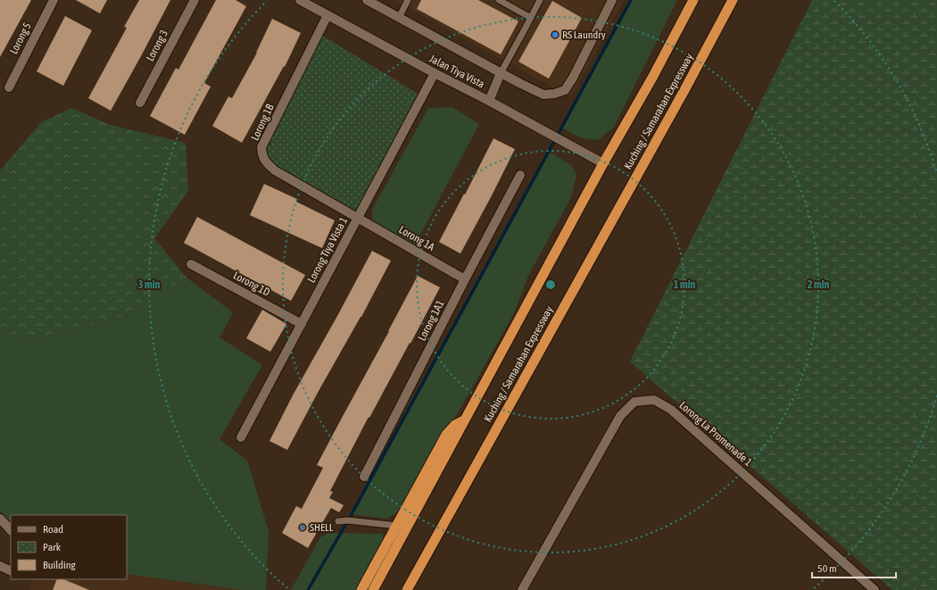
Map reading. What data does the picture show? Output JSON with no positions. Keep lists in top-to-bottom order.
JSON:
{
  "streets": {
    "highway": ["Kuching / Samarahan Expressway"],
    "street": [
      "Lorong 5",
      "Lorong 3",
      "Jalan Tiya Vista",
      "Lorong 1B",
      "Lorong 1A",
      "Lorong Tiya Vista 1",
      "Lorong 1D",
      "Lorong 1A1",
      "Lorong La Promenade 1"
    ]
  },
  "crossings": [
    ["Jalan Tiya Vista", "Kuching / Samarahan Expressway"],
    ["Jalan Tiya Vista", "Lorong 1B"],
    ["Jalan Tiya Vista", "Lorong Tiya Vista 1"],
    ["Lorong 1B", "Lorong 1A"],
    ["Lorong 1B", "Lorong Tiya Vista 1"],
    ["Lorong 1A", "Lorong Tiya Vista 1"],
    ["Lorong 1A", "Lorong 1A1"],
    ["Lorong Tiya Vista 1", "Lorong 1D"]
  ],
  "places": ["RS Laundry", "SHELL"],
  "legend": ["Road", "Park", "Building"],
  "scale_bar": "50 m",
  "rings": ["1 min", "2 min", "3 min"]
}
